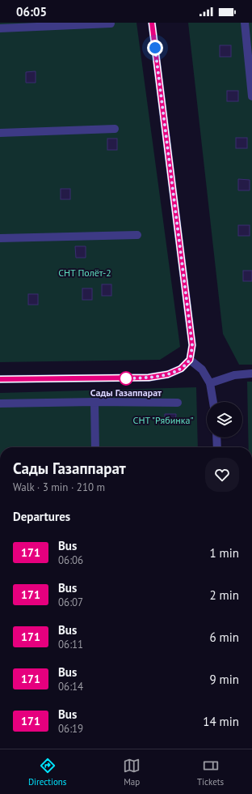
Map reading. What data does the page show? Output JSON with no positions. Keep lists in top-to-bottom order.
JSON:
{
  "parks": ["СНТ Полёт-2", "СНТ \"Рябинка\""],
  "places": ["Сады Газаппарат"],
  "lines": ["bus line 171"],
  "page": {
    "status": "06:05",
    "heading": [
      ["Сады Газаппарат", "Walk · 3 min · 210 m"],
      "Departures"
    ],
    "list": [
      {
        "mark": "171",
        "name": "Bus",
        "note": "06:06",
        "value": "1 min"
      },
      {
        "mark": "171",
        "name": "Bus",
        "note": "06:07",
        "value": "2 min"
      },
      {
        "mark": "171",
        "name": "Bus",
        "note": "06:11",
        "value": "6 min"
      },
      {
        "mark": "171",
        "name": "Bus",
        "note": "06:14",
        "value": "9 min"
      },
      {
        "mark": "171",
        "name": "Bus",
        "note": "06:19",
        "value": "14 min"
      }
    ],
    "tabs": ["Directions", "Map", "Tickets"]
  }
}
